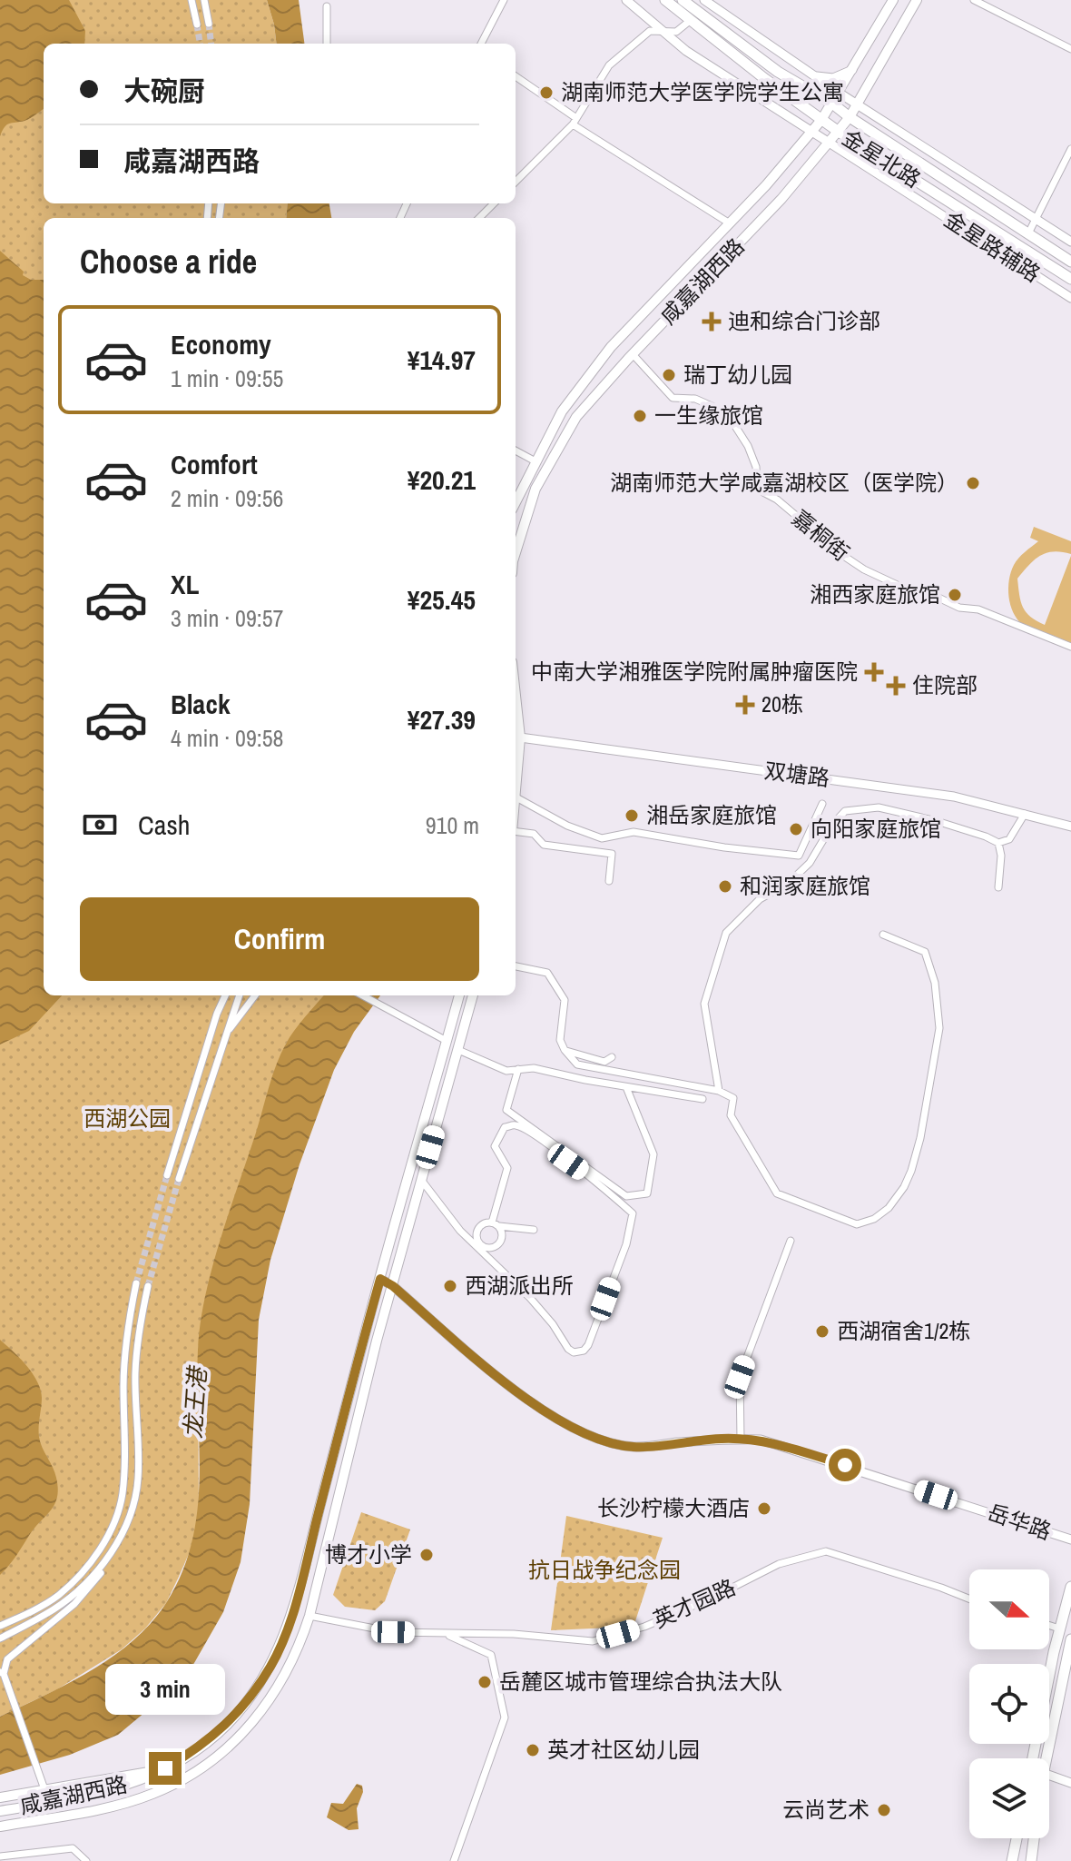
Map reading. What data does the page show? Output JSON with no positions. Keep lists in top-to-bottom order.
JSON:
{
  "streets": {
    "main road": ["金星北路", "咸嘉湖西路"],
    "street": [
      "金星路辅路",
      "嘉桐街",
      "双塘路",
      "岳华路",
      "英才园路"
    ]
  },
  "crossings": [
    ["金星北路", "咸嘉湖西路"],
    ["金星路辅路", "咸嘉湖西路"],
    ["咸嘉湖西路", "嘉桐街"],
    ["咸嘉湖西路", "岳华路"],
    ["咸嘉湖西路", "英才园路"]
  ],
  "water": ["龙王港"],
  "parks": ["西湖公园", "抗日战争纪念园"],
  "places": {
    "other": [
      "湖南师范大学医学院学生公寓",
      "瑞丁幼儿园",
      "一生缘旅馆",
      "湖南师范大学咸嘉湖校区（医学院）",
      "湘西家庭旅馆",
      "湘岳家庭旅馆",
      "向阳家庭旅馆",
      "和润家庭旅馆",
      "西湖派出所",
      "西湖宿舍1/2栋",
      "长沙柠檬大酒店",
      "博才小学",
      "岳麓区城市管理综合执法大队",
      "英才社区幼儿园",
      "云尚艺术"
    ],
    "health": [
      "迪和综合门诊部",
      "中南大学湘雅医学院附属肿瘤医院",
      "住院部",
      "20栋"
    ]
  },
  "north": "right",
  "page": {
    "banner": ["大碗厨", "咸嘉湖西路"],
    "heading": "Choose a ride",
    "list": [
      {
        "name": "Economy",
        "note": "1 min · 09:55",
        "value": "¥14.97"
      },
      {
        "name": "Comfort",
        "note": "2 min · 09:56",
        "value": "¥20.21"
      },
      {
        "name": "XL",
        "note": "3 min · 09:57",
        "value": "¥25.45"
      },
      {
        "name": "Black",
        "note": "4 min · 09:58",
        "value": "¥27.39"
      }
    ],
    "pay": ["Cash", "910 m"],
    "buttons": "Confirm",
    "bubble": "3 min"
  }
}
